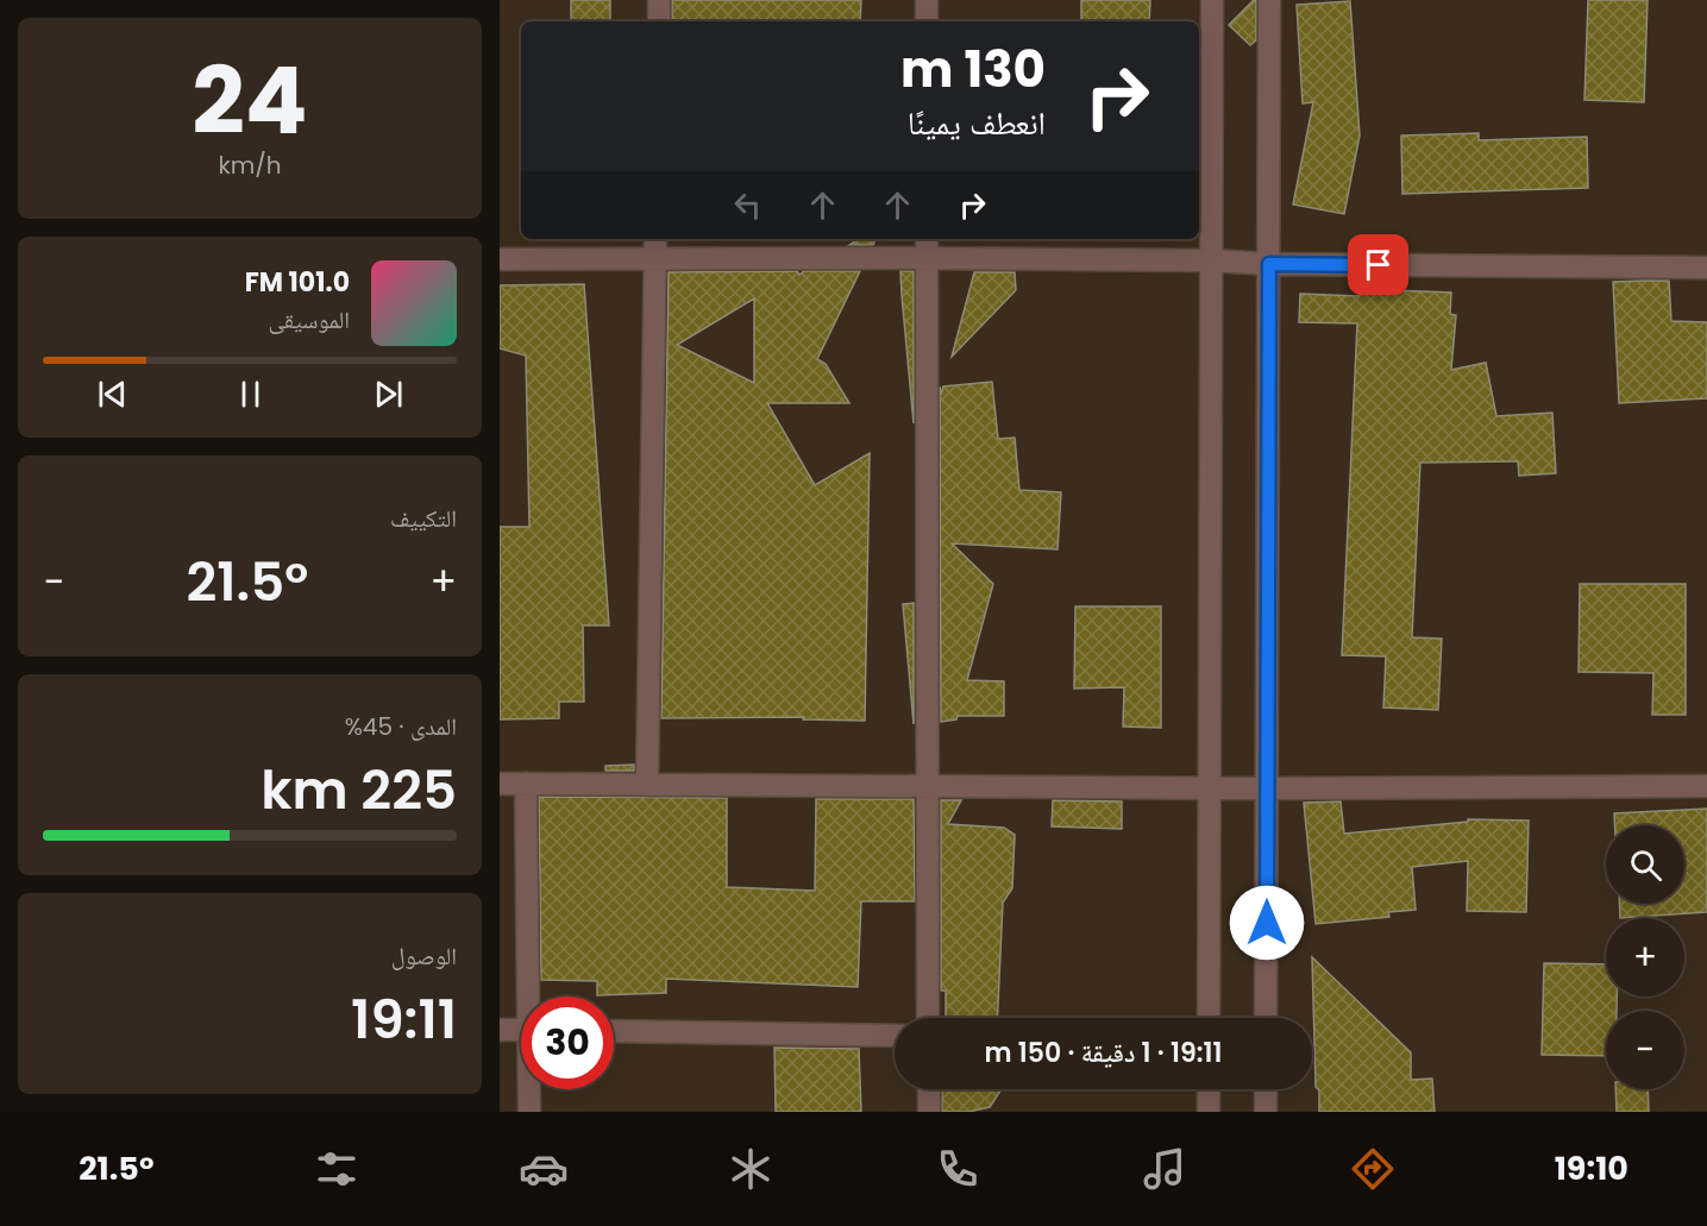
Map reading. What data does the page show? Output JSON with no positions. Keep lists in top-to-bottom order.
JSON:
{
  "page": {
    "tile": [
      ["24", "km/h"],
      "التكييف",
      ["المدى · 45%", "225 km"],
      ["الوصول", "19:11"]
    ],
    "turn": ["130 m", "انعطف يمينًا"],
    "song": ["101.0 FM", "الموسيقى"],
    "heat": ["−", "21.5°", "+"],
    "map_buttons": ["+", "−"],
    "limit": "30",
    "trip": "19:11 · 1 دقيقة · 150 m",
    "tabs": ["19:10", "21.5°"]
  }
}
